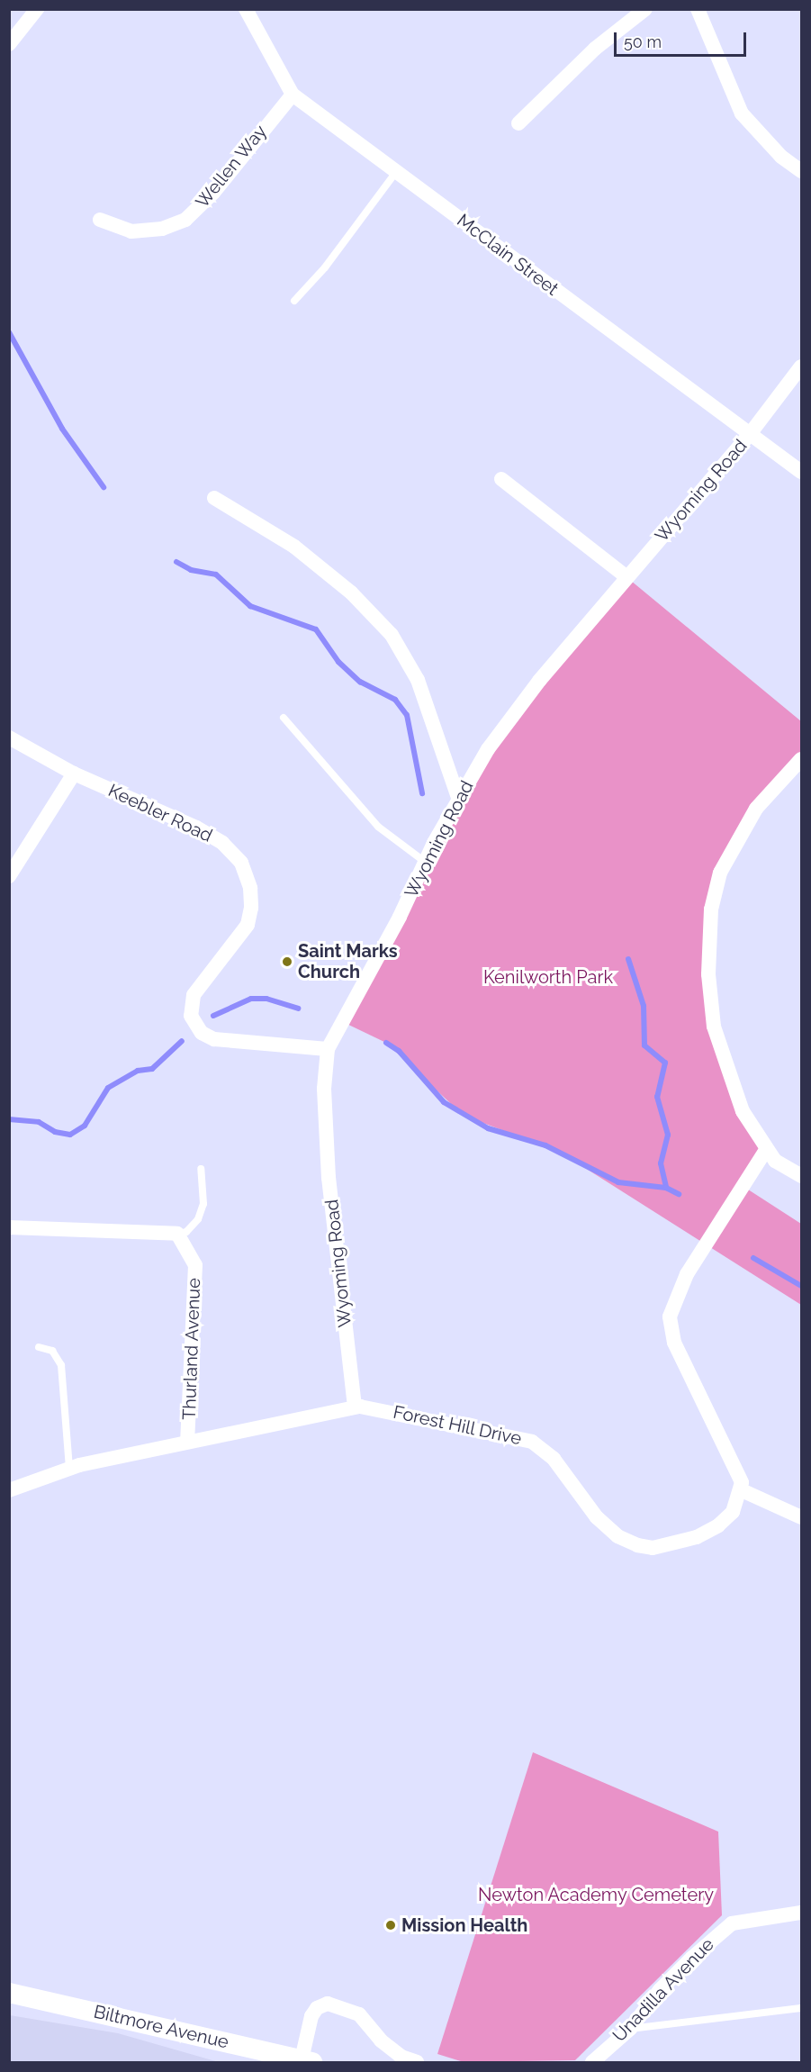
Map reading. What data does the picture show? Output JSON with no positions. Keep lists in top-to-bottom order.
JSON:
{
  "streets": {
    "main road": ["Biltmore Avenue"],
    "street": [
      "Wellen Way",
      "McClain Street",
      "Wyoming Road",
      "Keebler Road",
      "Thurland Avenue",
      "Forest Hill Drive",
      "Unadilla Avenue"
    ]
  },
  "crossings": [
    ["Wellen Way", "McClain Street"],
    ["McClain Street", "Wyoming Road"],
    ["Wyoming Road", "Keebler Road"],
    ["Wyoming Road", "Forest Hill Drive"],
    ["Thurland Avenue", "Forest Hill Drive"]
  ],
  "parks": ["Kenilworth Park", "Newton Academy Cemetery"],
  "places": ["Saint Marks Church", "Mission Health"],
  "scale_bar": "50 m"
}
